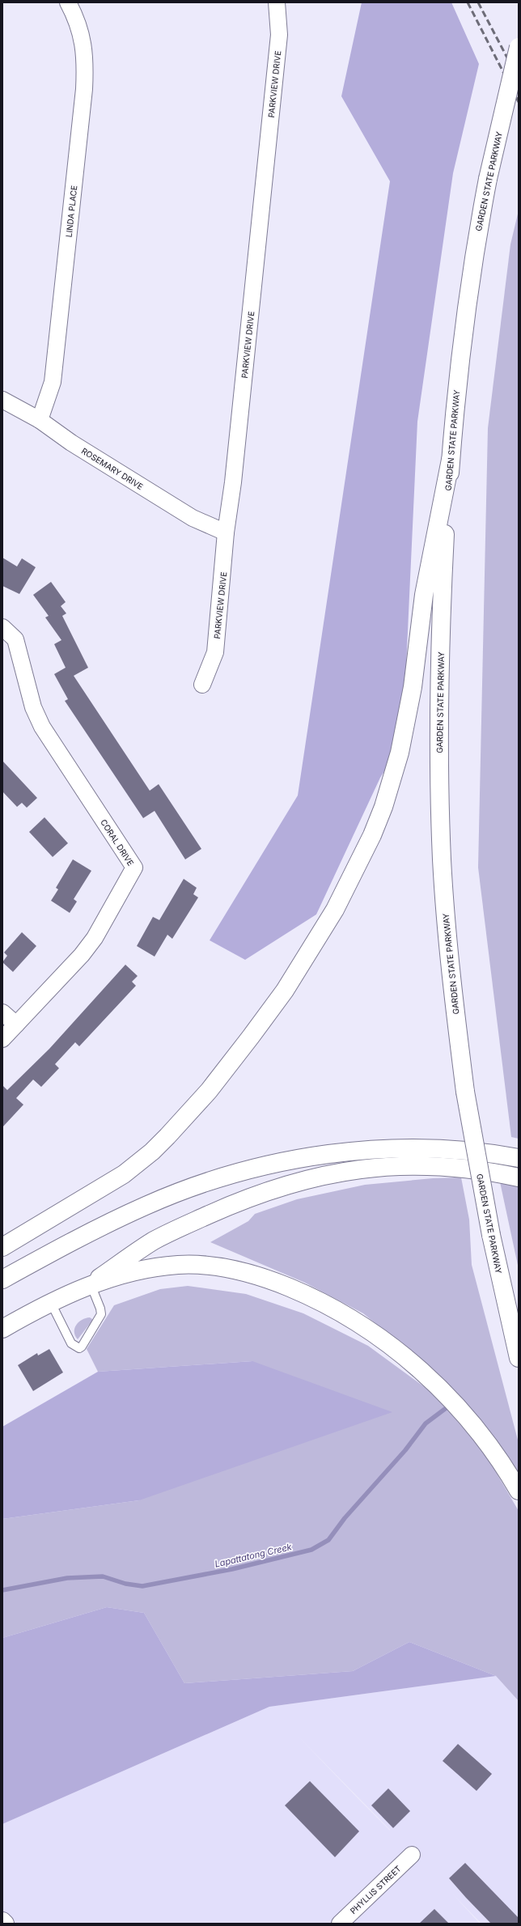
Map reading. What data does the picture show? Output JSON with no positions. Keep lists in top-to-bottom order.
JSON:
{
  "streets": {
    "main road": ["GARDEN STATE PARKWAY"],
    "street": [
      "PARKVIEW DRIVE",
      "LINDA PLACE",
      "ROSEMARY DRIVE",
      "CORAL DRIVE",
      "PHYLLIS STREET"
    ]
  },
  "crossings": [
    ["PARKVIEW DRIVE", "ROSEMARY DRIVE"],
    ["LINDA PLACE", "ROSEMARY DRIVE"]
  ],
  "water": ["Lapattatong Creek"]
}
